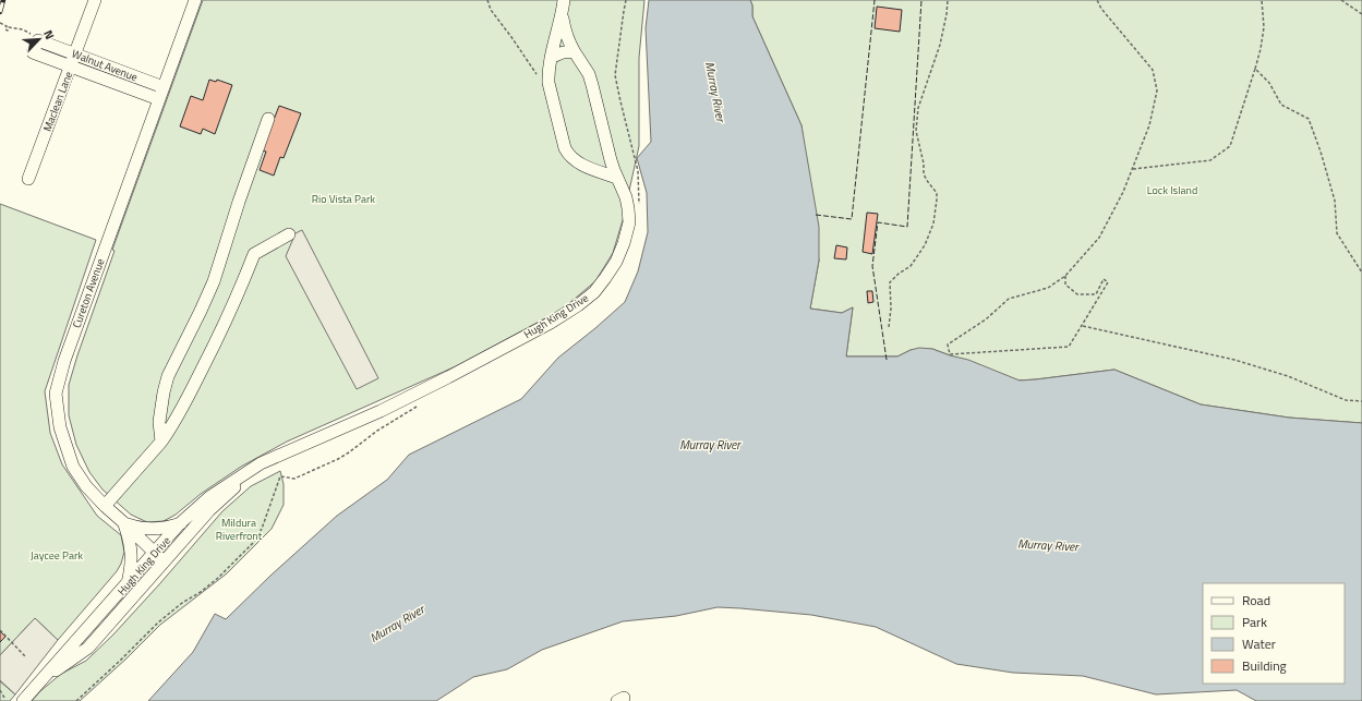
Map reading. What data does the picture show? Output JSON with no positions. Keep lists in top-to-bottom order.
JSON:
{
  "streets": {
    "street": [
      "Walnut Avenue",
      "Maclean Lane",
      "Cureton Avenue",
      "Hugh King Drive"
    ]
  },
  "crossings": [
    ["Walnut Avenue", "Maclean Lane"],
    ["Walnut Avenue", "Cureton Avenue"],
    ["Cureton Avenue", "Hugh King Drive"]
  ],
  "water": ["Murray River"],
  "parks": [
    "Lock Island",
    "Rio Vista Park",
    "Mildura Riverfront",
    "Jaycee Park"
  ],
  "legend": [
    "Road",
    "Park",
    "Water",
    "Building"
  ],
  "north": "top right"
}
